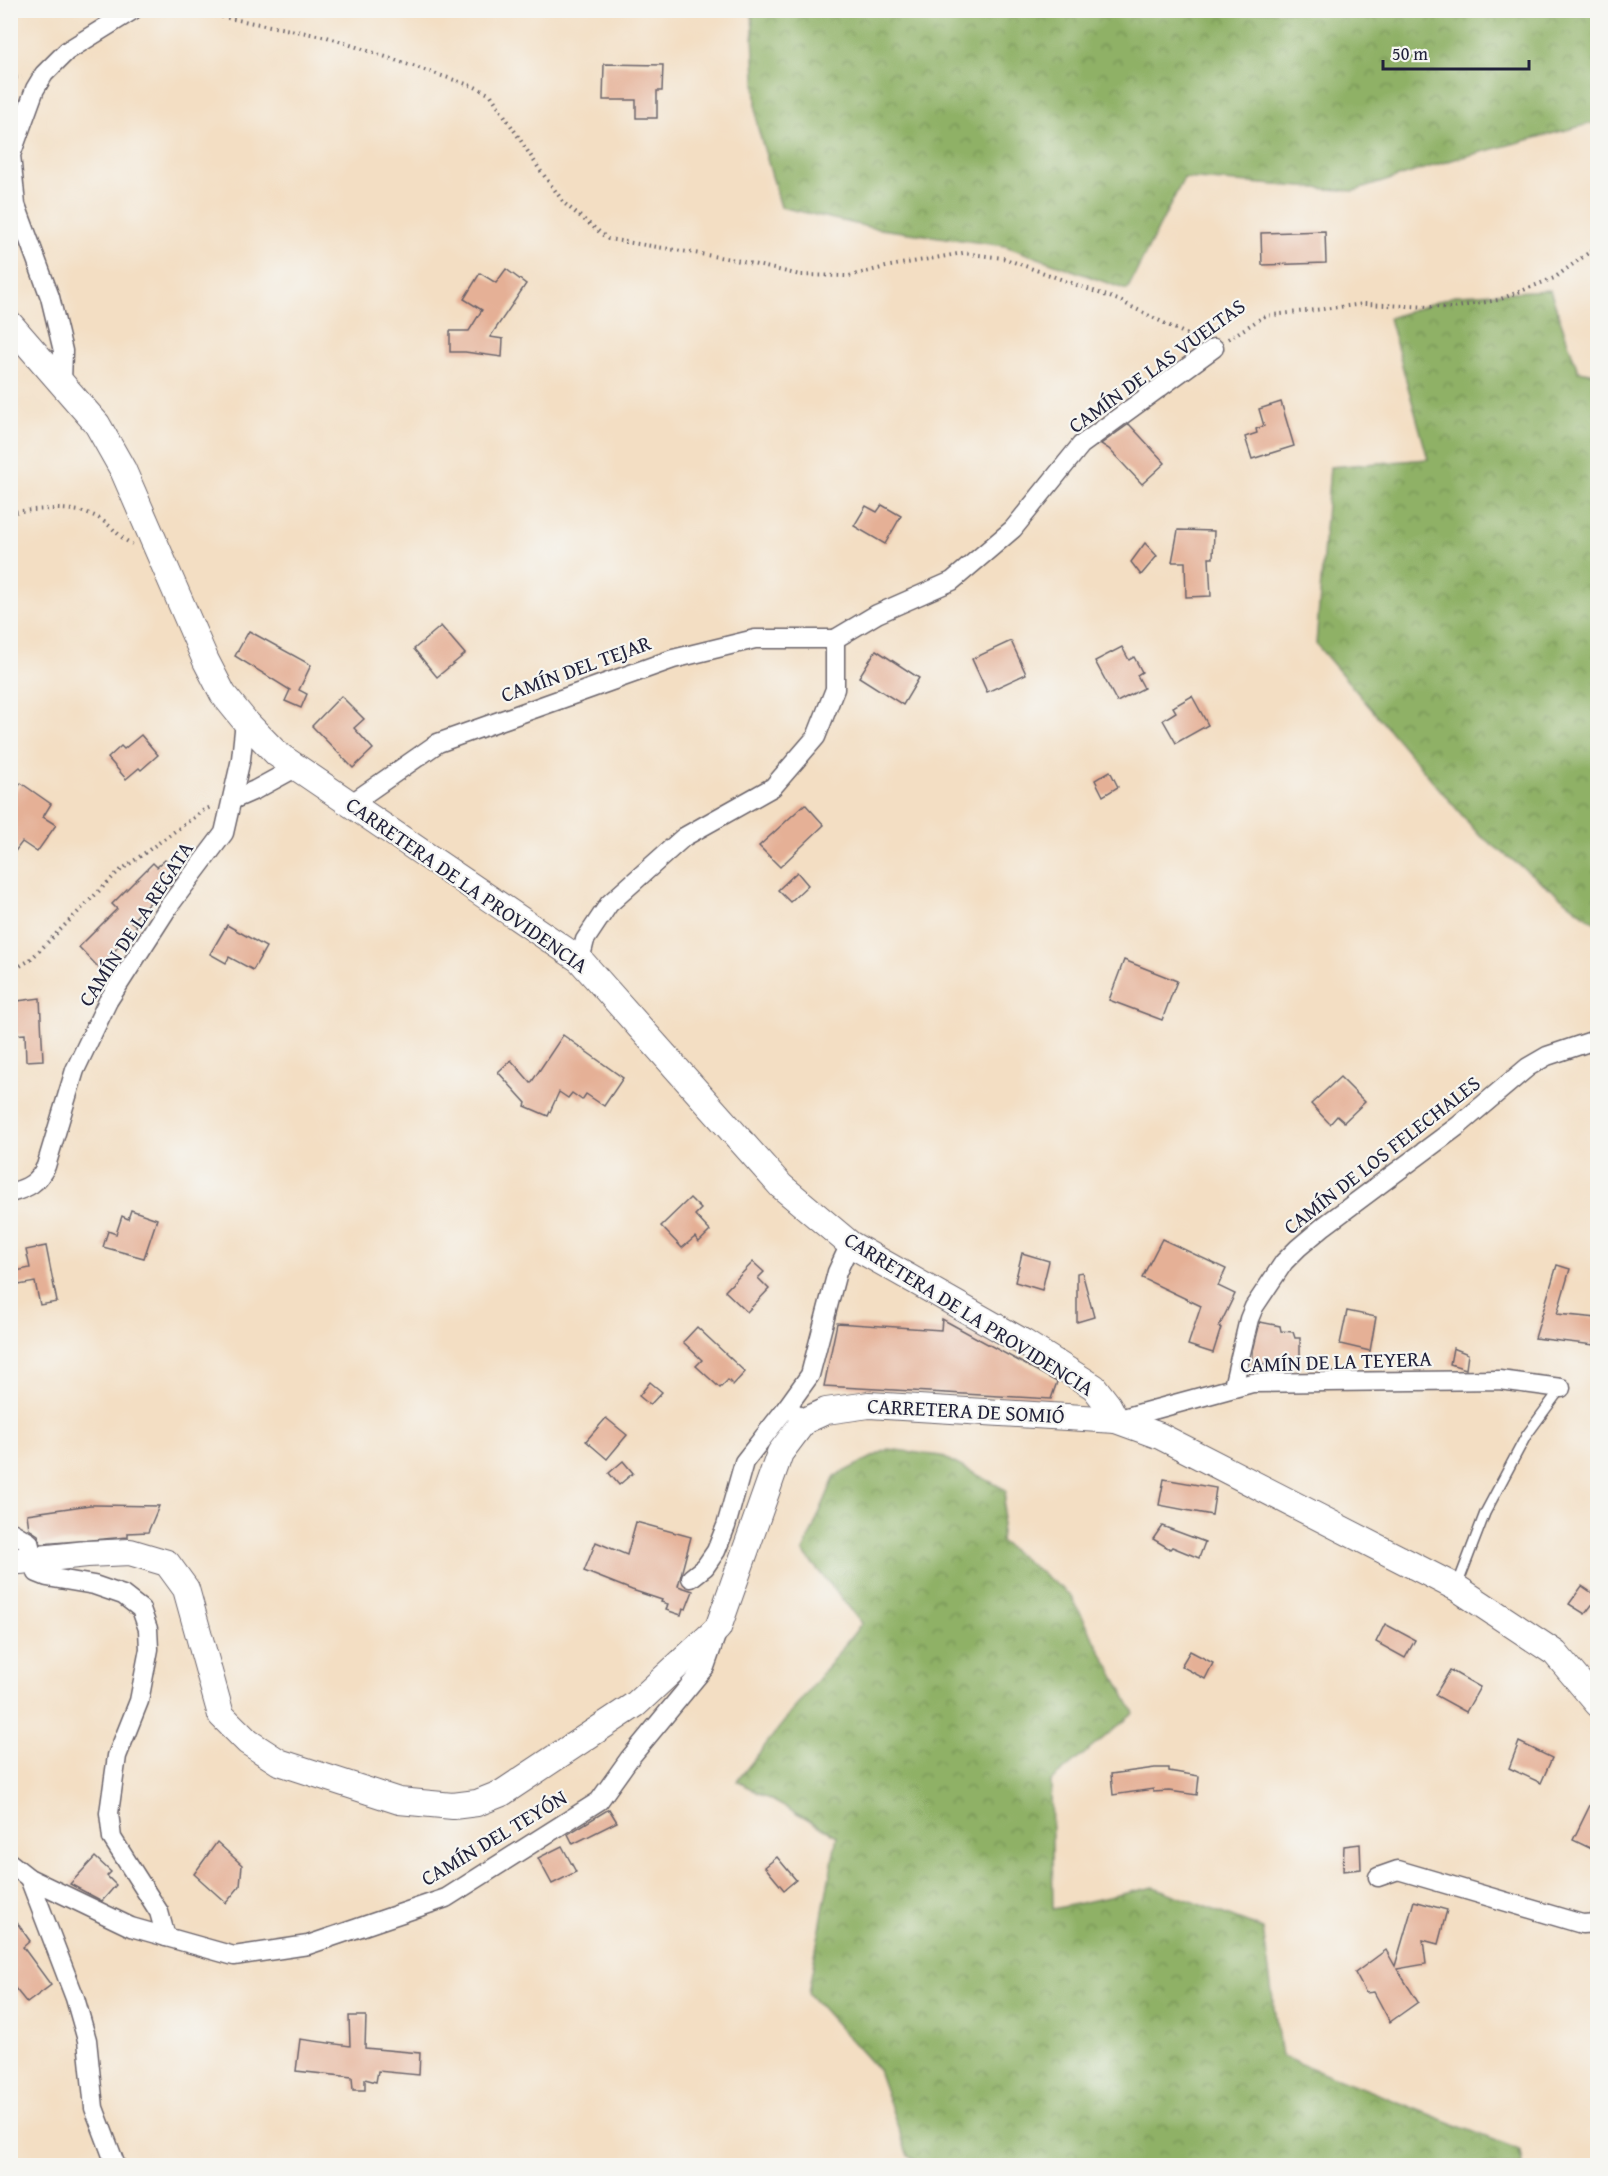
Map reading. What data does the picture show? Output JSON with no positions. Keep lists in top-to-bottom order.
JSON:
{
  "streets": {
    "street": [
      "CAMÍN DE LAS VUELTAS",
      "CAMÍN DEL TEJAR",
      "CARRETERA DE LA PROVIDENCIA",
      "CAMÍN DE LA REGATA",
      "CAMÍN DE LOS FELECHALES",
      "CAMÍN DE LA TEYERA",
      "CARRETERA DE SOMIÓ",
      "CAMÍN DEL TEYÓN"
    ]
  },
  "crossings": [
    ["CAMÍN DE LAS VUELTAS", "CAMÍN DEL TEJAR"],
    ["CAMÍN DEL TEJAR", "CARRETERA DE LA PROVIDENCIA"],
    ["CARRETERA DE LA PROVIDENCIA", "CAMÍN DE LA REGATA"],
    ["CARRETERA DE LA PROVIDENCIA", "CAMÍN DE LA TEYERA"],
    ["CARRETERA DE LA PROVIDENCIA", "CARRETERA DE SOMIÓ"],
    ["CAMÍN DE LOS FELECHALES", "CAMÍN DE LA TEYERA"],
    ["CAMÍN DE LA TEYERA", "CARRETERA DE SOMIÓ"]
  ],
  "scale_bar": "50 m"
}
